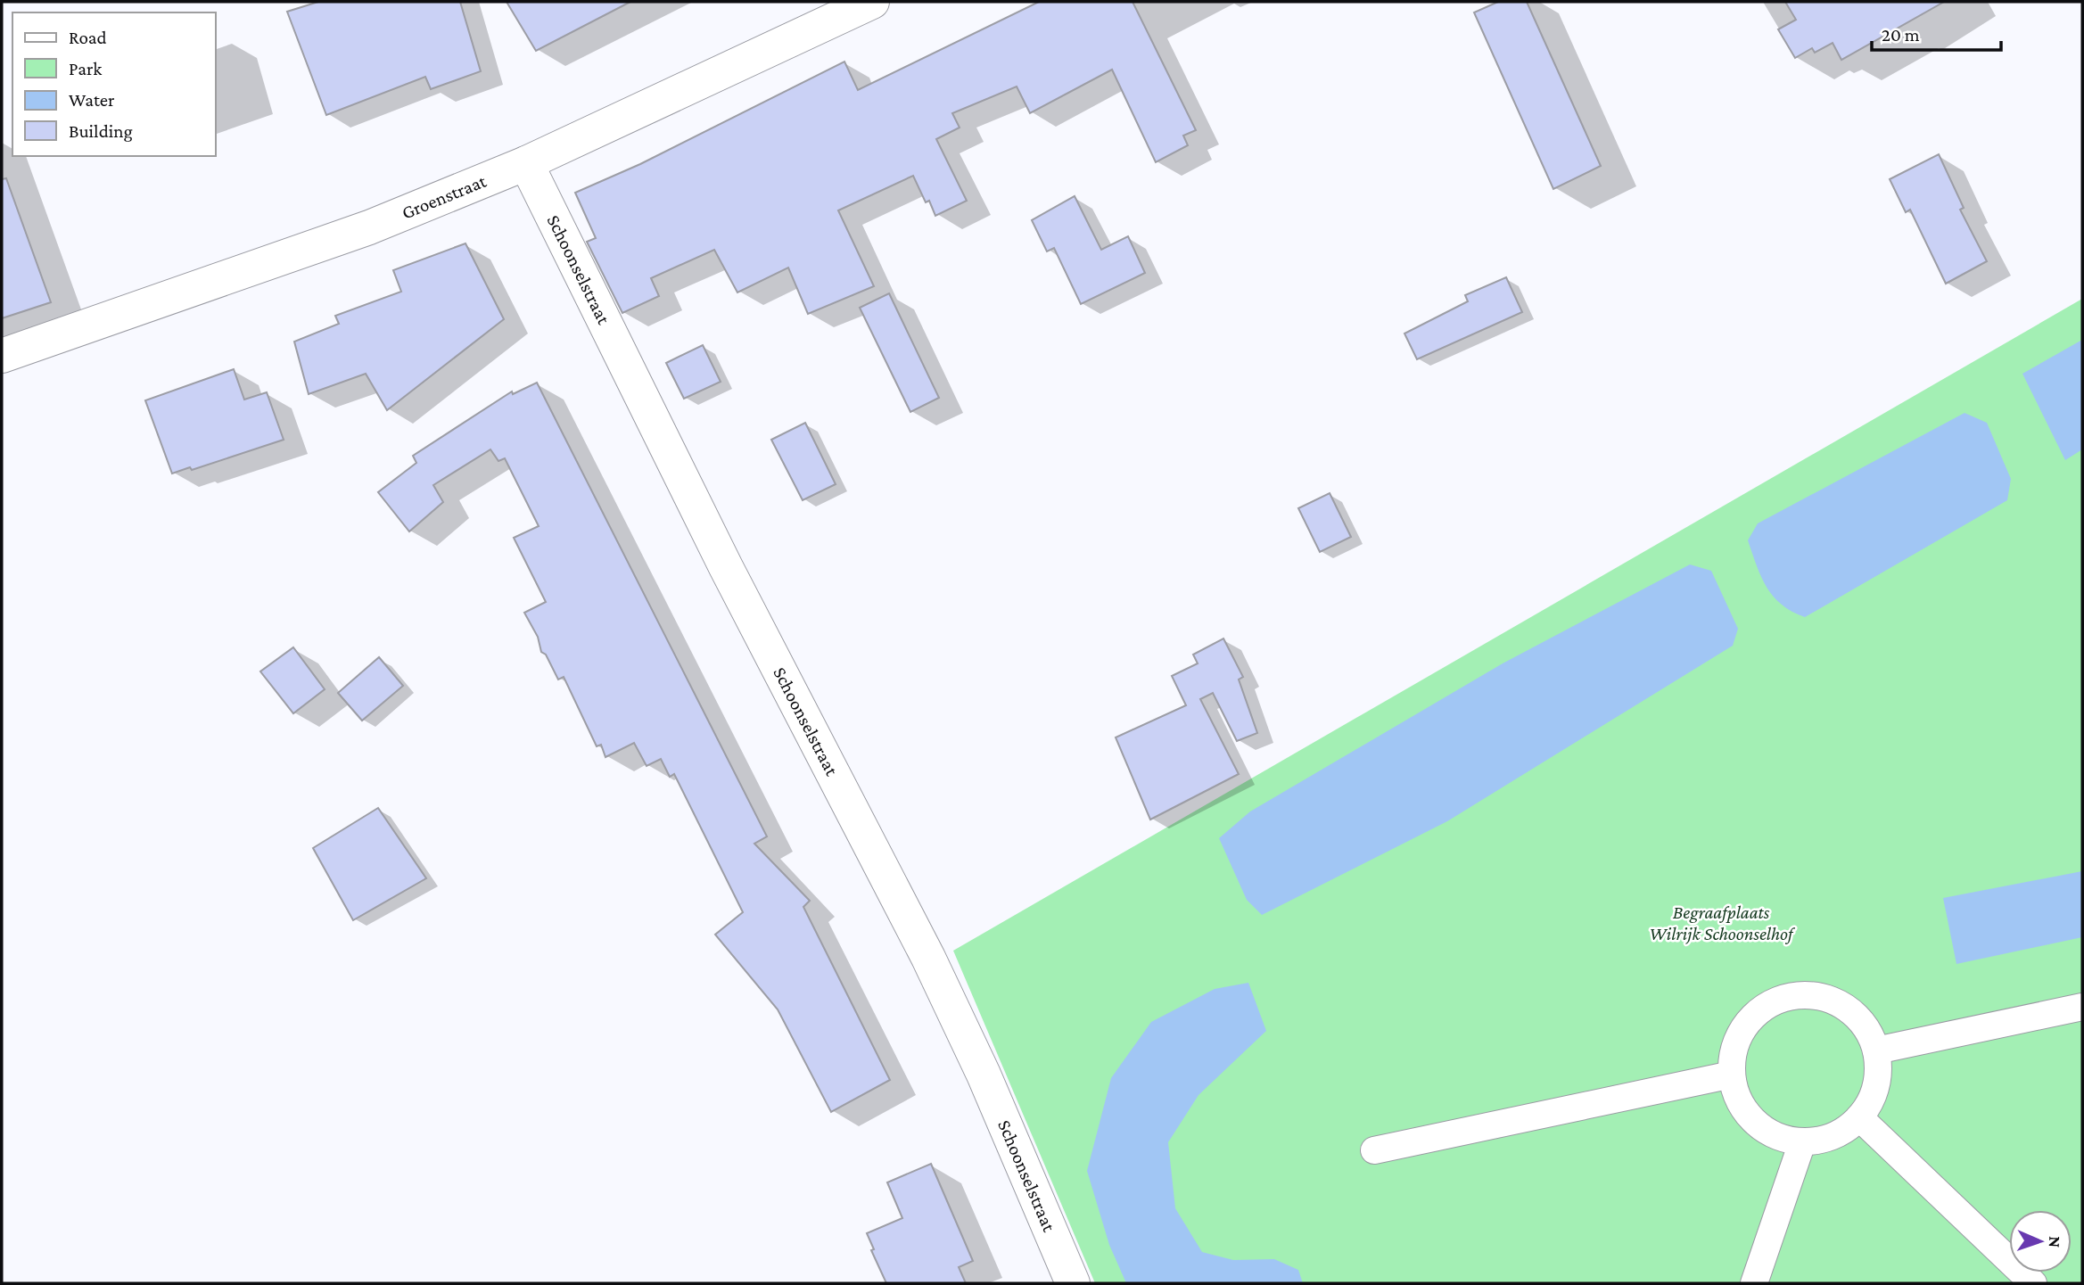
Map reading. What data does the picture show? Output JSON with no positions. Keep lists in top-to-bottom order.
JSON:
{
  "streets": {
    "street": ["Groenstraat", "Schoonselstraat"]
  },
  "crossings": [
    ["Groenstraat", "Schoonselstraat"]
  ],
  "parks": ["Begraafplaats Wilrijk Schoonselhof"],
  "legend": [
    "Road",
    "Park",
    "Water",
    "Building"
  ],
  "scale_bar": "20 m",
  "north": "right"
}
